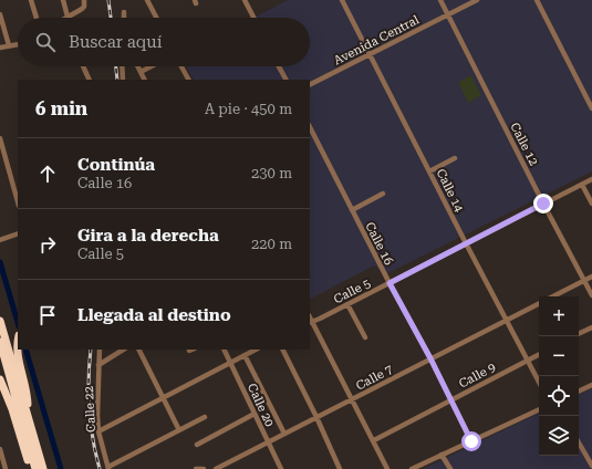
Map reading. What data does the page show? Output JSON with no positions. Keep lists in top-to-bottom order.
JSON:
{
  "streets": {
    "street": [
      "Avenida Central",
      "Calle 12",
      "Calle 14",
      "Calle 16",
      "Calle 5",
      "Calle 9",
      "Calle 7",
      "Calle 20",
      "Calle 22"
    ]
  },
  "crossings": [
    ["Avenida Central", "Calle 12"],
    ["Avenida Central", "Calle 14"],
    ["Calle 12", "Calle 5"],
    ["Calle 14", "Calle 5"],
    ["Calle 14", "Calle 9"],
    ["Calle 14", "Calle 7"],
    ["Calle 16", "Calle 5"],
    ["Calle 16", "Calle 9"],
    ["Calle 16", "Calle 7"],
    ["Calle 7", "Calle 20"]
  ],
  "page": {
    "search": "Buscar aquí",
    "heading": ["6 min", "A pie · 450 m"],
    "list": [
      ["Continúa", "Calle 16", "230 m"],
      ["Gira a la derecha", "Calle 5", "220 m"],
      "Llegada al destino"
    ],
    "map_buttons": ["+", "−"]
  }
}
